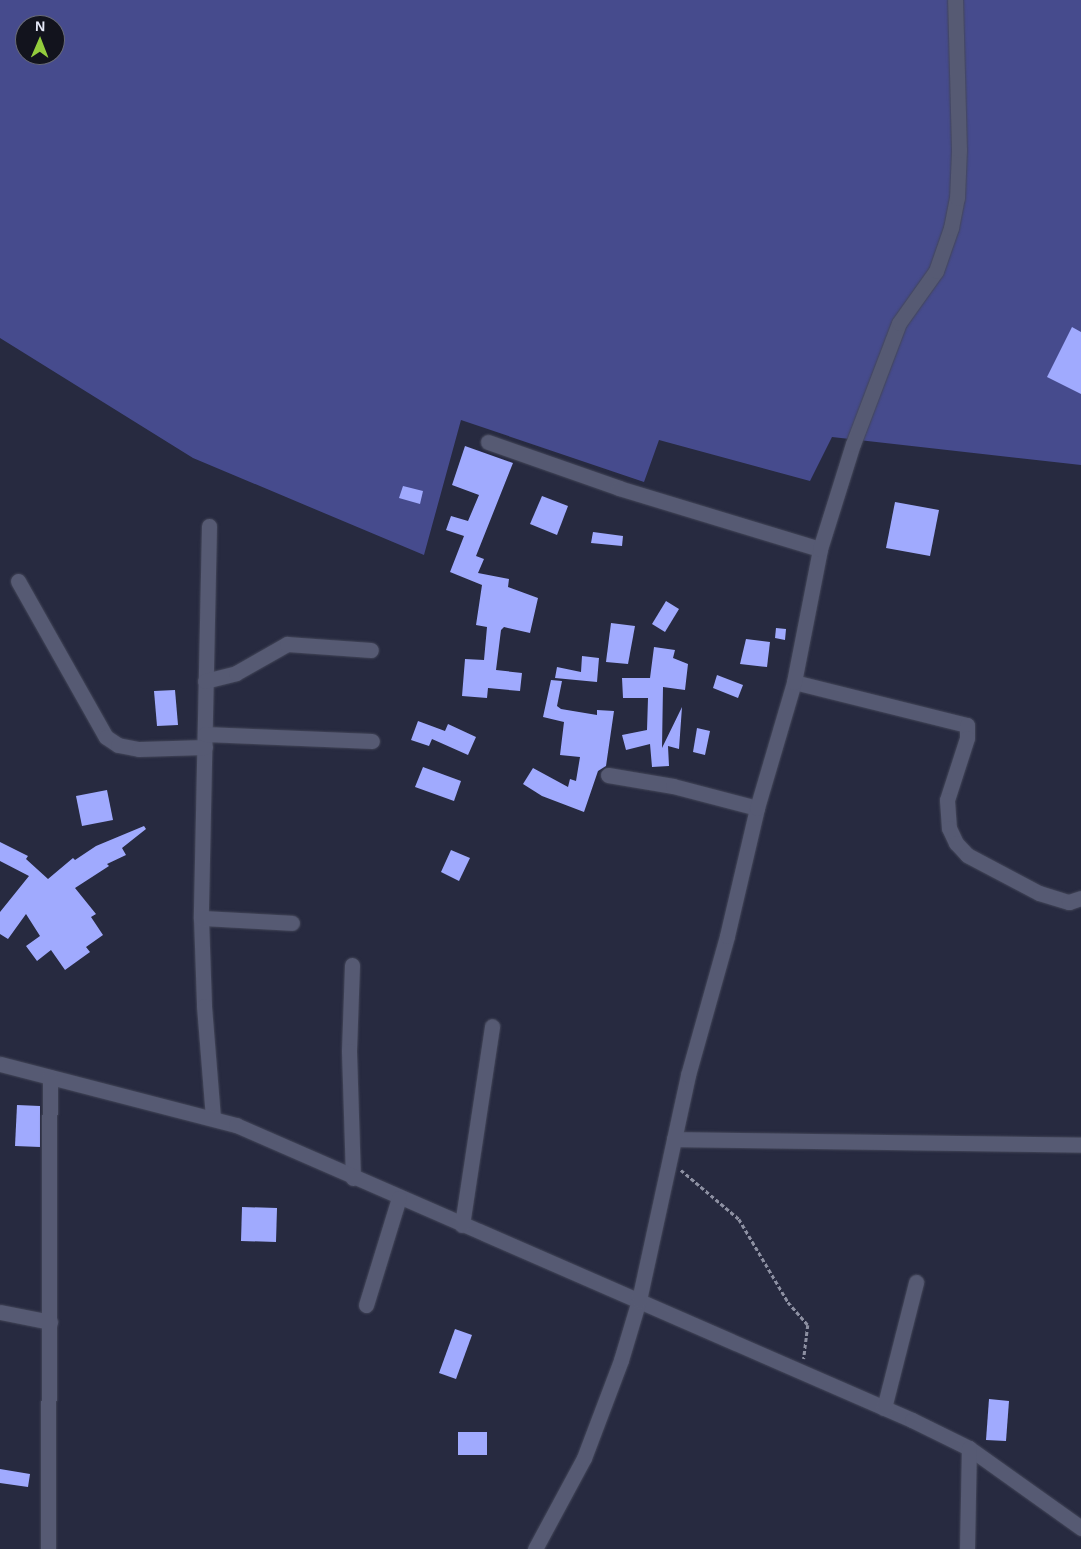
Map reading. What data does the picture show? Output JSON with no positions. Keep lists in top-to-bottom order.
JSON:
{
  "north": "top"
}
